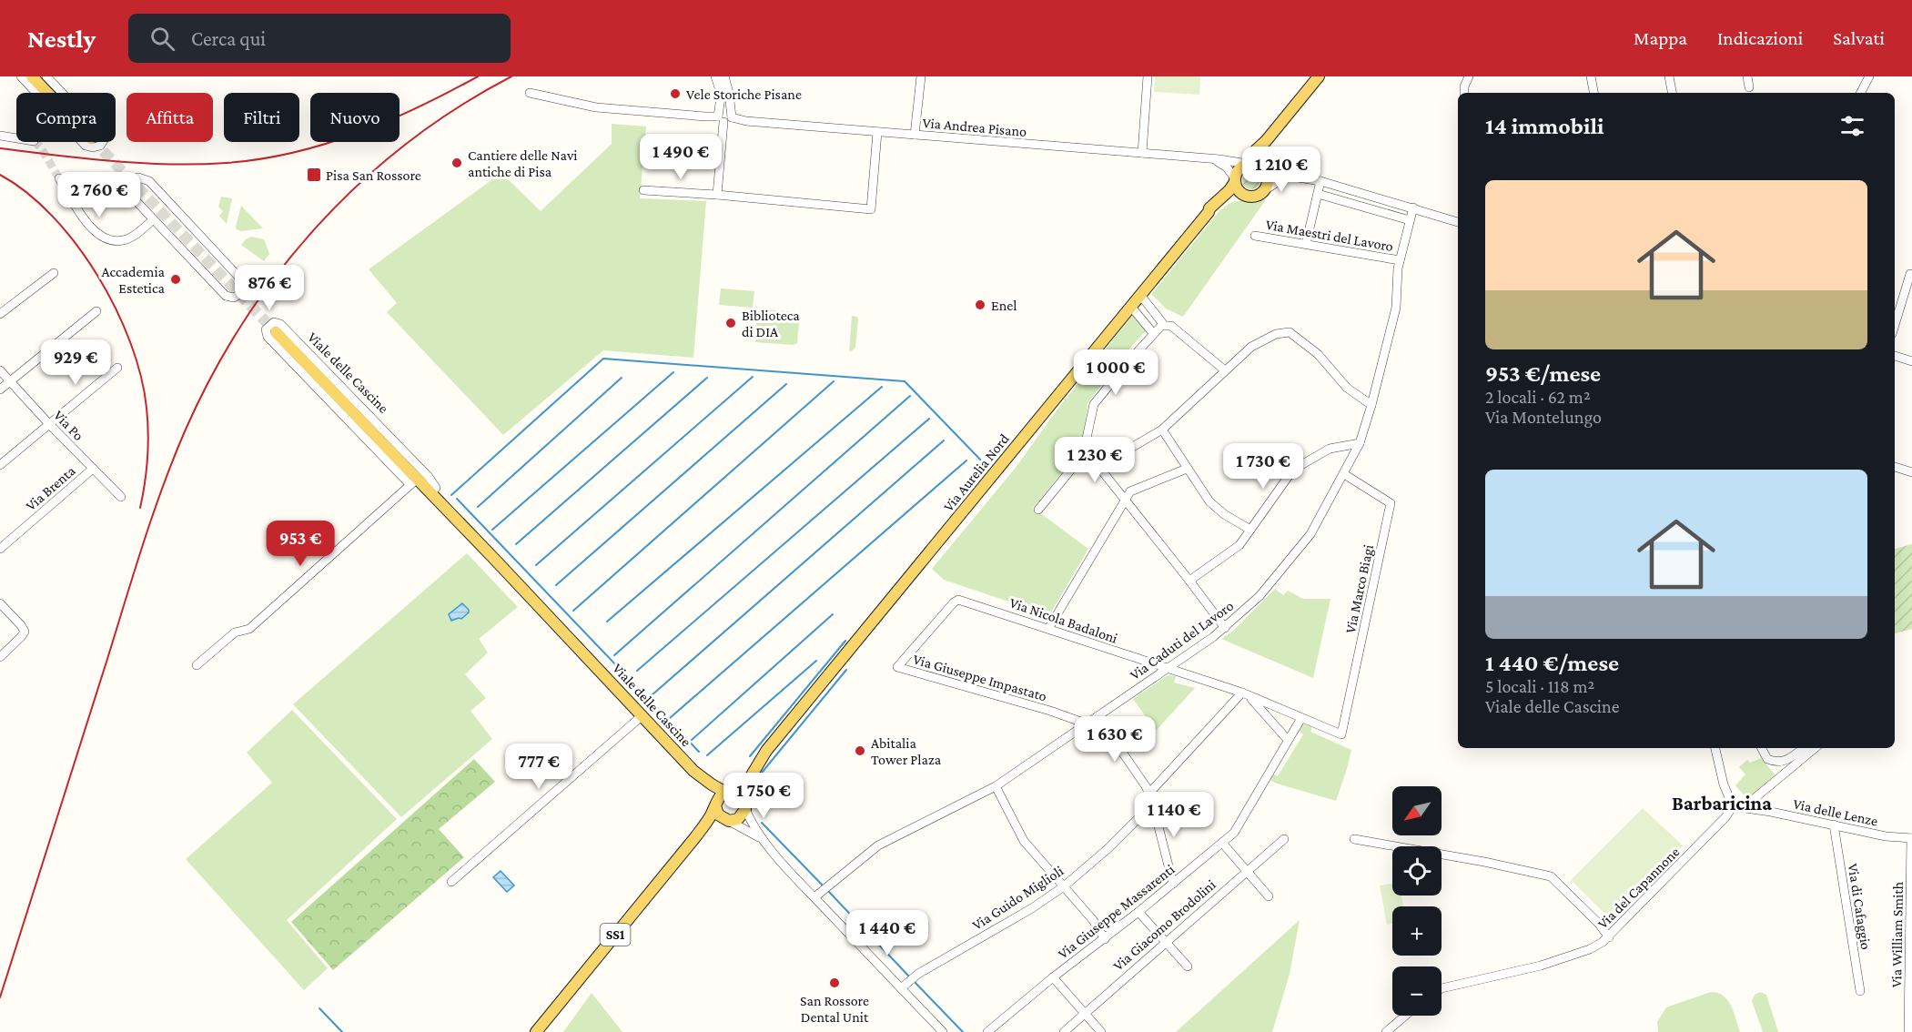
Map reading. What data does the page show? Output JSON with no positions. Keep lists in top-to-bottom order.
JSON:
{
  "streets": {
    "main road": ["Viale delle Cascine", "Via Aurelia Nord", "SS1"],
    "street": [
      "Via Andrea Pisano",
      "Via Maestri del Lavoro",
      "Via Po",
      "Via Brenta",
      "Via Marco Biagi",
      "Via Nicola Badaloni",
      "Via Caduti del Lavoro",
      "Via Giuseppe Impastato",
      "Via delle Lenze",
      "Via del Capannone",
      "Via Guido Miglioli",
      "Via di Cafaggio",
      "Via Giuseppe Massarenti",
      "Via Giacomo Brodolini",
      "Via William Smith"
    ]
  },
  "crossings": [
    ["Via Andrea Pisano", "Via Aurelia Nord"],
    ["Via Maestri del Lavoro", "Via Caduti del Lavoro"],
    ["Viale delle Cascine", "Via Aurelia Nord"],
    ["Viale delle Cascine", "SS1"],
    ["Via Po", "Via Brenta"],
    ["Via Aurelia Nord", "SS1"],
    ["Via Marco Biagi", "Via Nicola Badaloni"],
    ["Via Marco Biagi", "Via Caduti del Lavoro"],
    ["Via Nicola Badaloni", "Via Caduti del Lavoro"],
    ["Via Nicola Badaloni", "Via Giuseppe Impastato"],
    ["Via Nicola Badaloni", "Via Guido Miglioli"],
    ["Via Nicola Badaloni", "Via Giuseppe Massarenti"],
    ["Via Caduti del Lavoro", "Via Giuseppe Impastato"],
    ["Via delle Lenze", "Via del Capannone"],
    ["Via delle Lenze", "Via di Cafaggio"],
    ["Via delle Lenze", "Via William Smith"]
  ],
  "districts": ["Barbaricina"],
  "places": {
    "other": [
      "Vele Storiche Pisane",
      "Cantiere delle Navi antiche di Pisa",
      "Accademia Estetica",
      "Enel",
      "Biblioteca di DIA",
      "Abitalia Tower Plaza",
      "San Rossore Dental Unit"
    ],
    "transit": ["Pisa San Rossore"]
  },
  "north": "bottom left",
  "page": {
    "header": "Nestly",
    "search": "Cerca qui",
    "nav": ["Mappa", "Indicazioni", "Salvati"],
    "chip": [
      "Compra",
      "Affitta",
      "Filtri",
      "Nuovo"
    ],
    "heading": "14 immobili",
    "price": [
      "1 490 €",
      "1 210 €",
      "2 760 €",
      "876 €",
      "929 €",
      "1 000 €",
      "1 230 €",
      "1 730 €",
      "953 €",
      "1 630 €",
      "777 €",
      "1 750 €",
      "1 140 €",
      "1 440 €"
    ],
    "list": [
      {
        "name": "953 €/mese",
        "note": "2 locali · 62 m² · Via Montelungo"
      },
      {
        "name": "1 440 €/mese",
        "note": "5 locali · 118 m² · Viale delle Cascine"
      }
    ],
    "map_buttons": ["+", "−"]
  }
}
